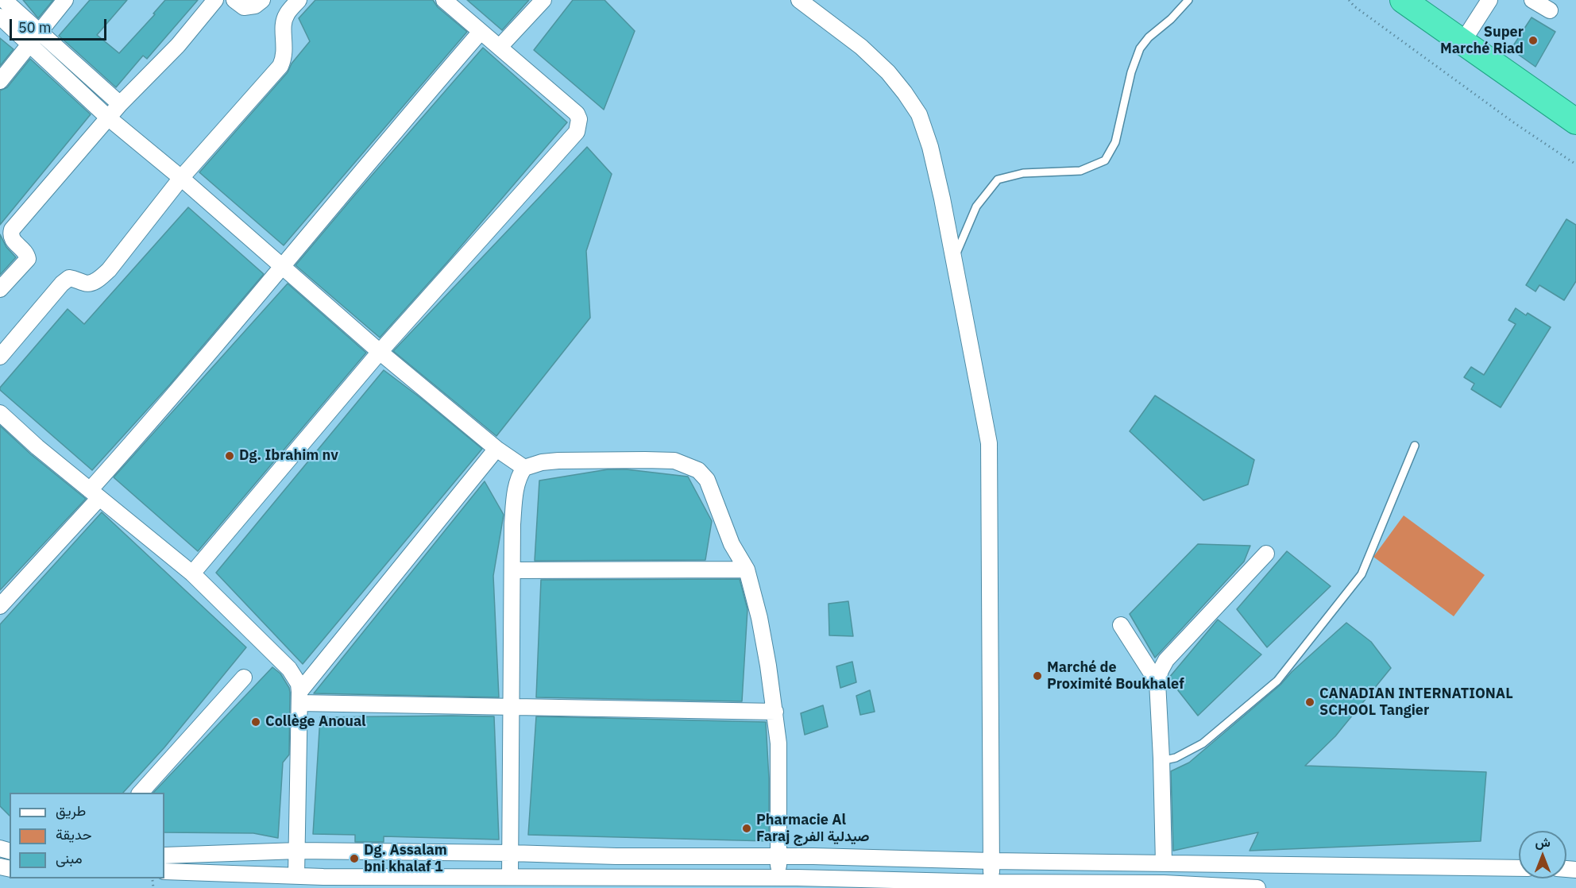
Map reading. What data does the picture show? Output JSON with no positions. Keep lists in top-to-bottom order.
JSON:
{
  "places": [
    "Super Marché Riad",
    "Dg. Ibrahim nv",
    "Marché de Proximité Boukhalef",
    "CANADIAN INTERNATIONAL SCHOOL Tangier",
    "Collège Anoual",
    "Pharmacie Al Faraj صيدلية الفرج",
    "Dg. Assalam bni khalaf 1"
  ],
  "legend": ["طريق", "حديقة", "مبنى"],
  "scale_bar": "50 m",
  "north": "top"
}
